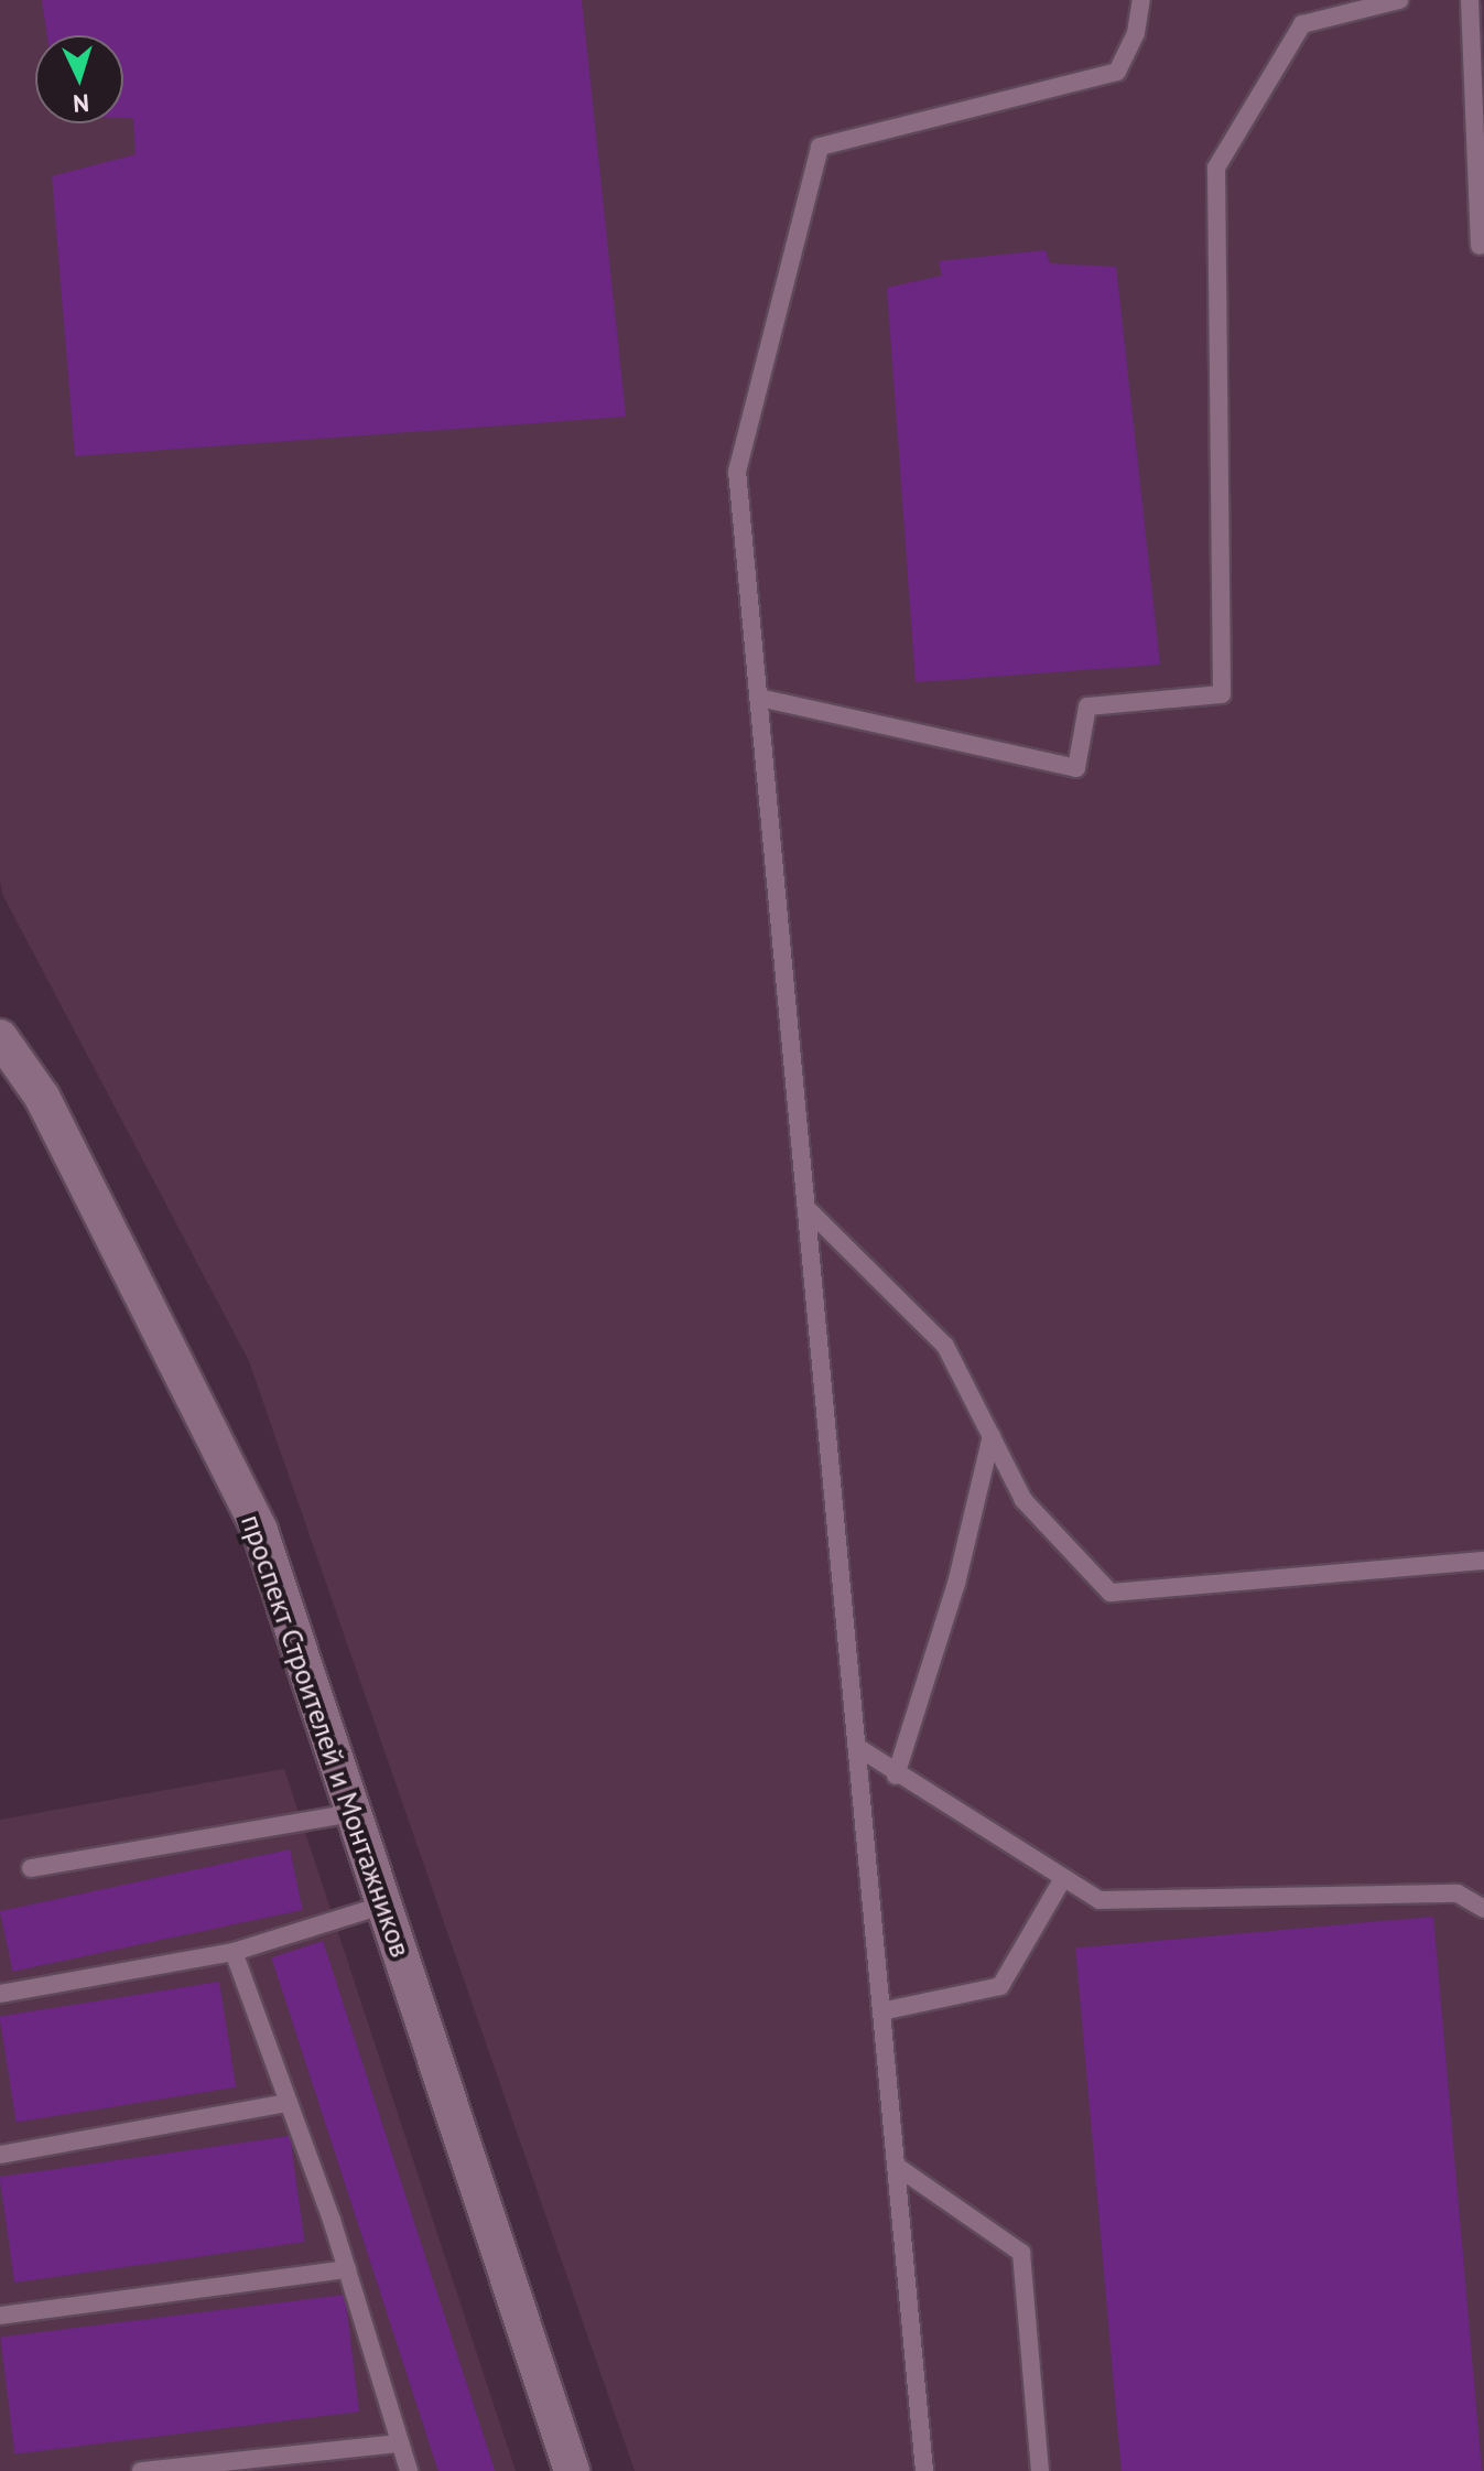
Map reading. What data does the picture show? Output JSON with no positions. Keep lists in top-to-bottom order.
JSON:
{
  "streets": {
    "street": ["проспект Строителей и Монтажников"]
  },
  "north": "bottom"
}
